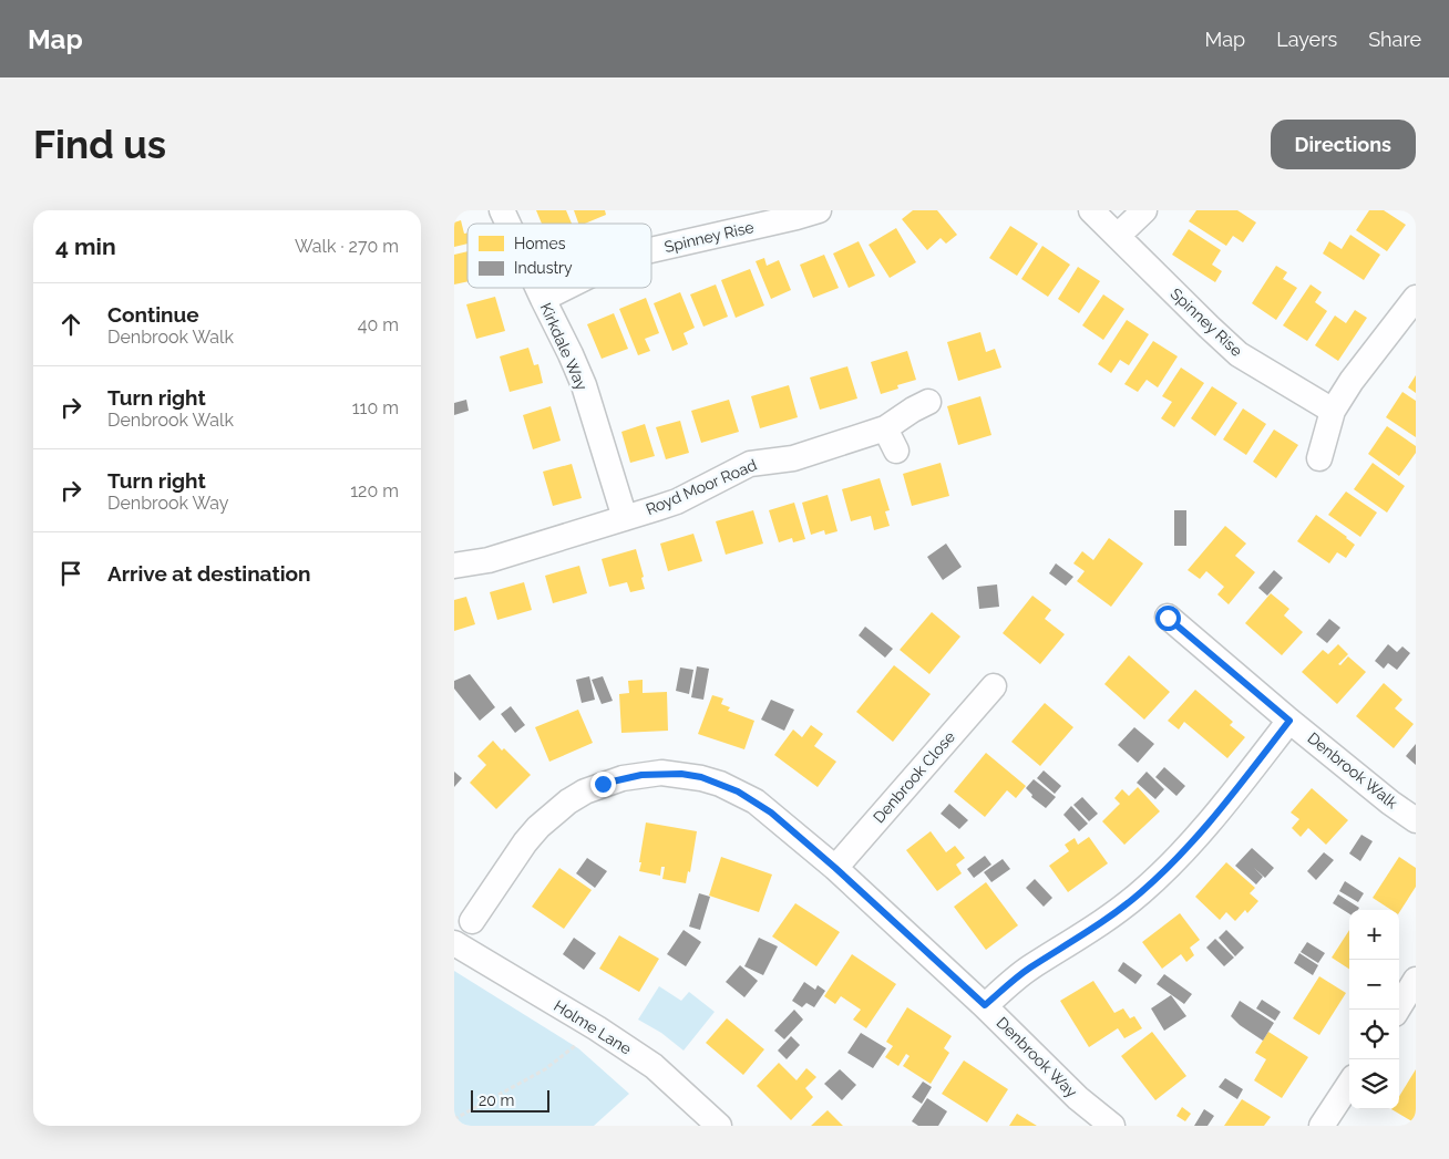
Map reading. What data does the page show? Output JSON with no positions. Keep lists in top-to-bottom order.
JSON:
{
  "streets": {
    "street": [
      "Spinney Rise",
      "Kirkdale Way",
      "Royd Moor Road",
      "Denbrook Walk",
      "Denbrook Close",
      "Holme Lane",
      "Denbrook Way"
    ]
  },
  "crossings": [
    ["Spinney Rise", "Kirkdale Way"],
    ["Kirkdale Way", "Royd Moor Road"],
    ["Denbrook Close", "Denbrook Way"]
  ],
  "legend": ["Homes", "Industry"],
  "scale_bar": "20 m",
  "page": {
    "header": "Map",
    "nav": ["Map", "Layers", "Share"],
    "buttons": "Directions",
    "title": "Find us",
    "heading": ["4 min", "Walk · 270 m"],
    "list": [
      ["Continue", "Denbrook Walk", "40 m"],
      ["Turn right", "Denbrook Walk", "110 m"],
      ["Turn right", "Denbrook Way", "120 m"],
      "Arrive at destination"
    ],
    "map_buttons": ["+", "−"],
    "scale": "20 m"
  }
}
